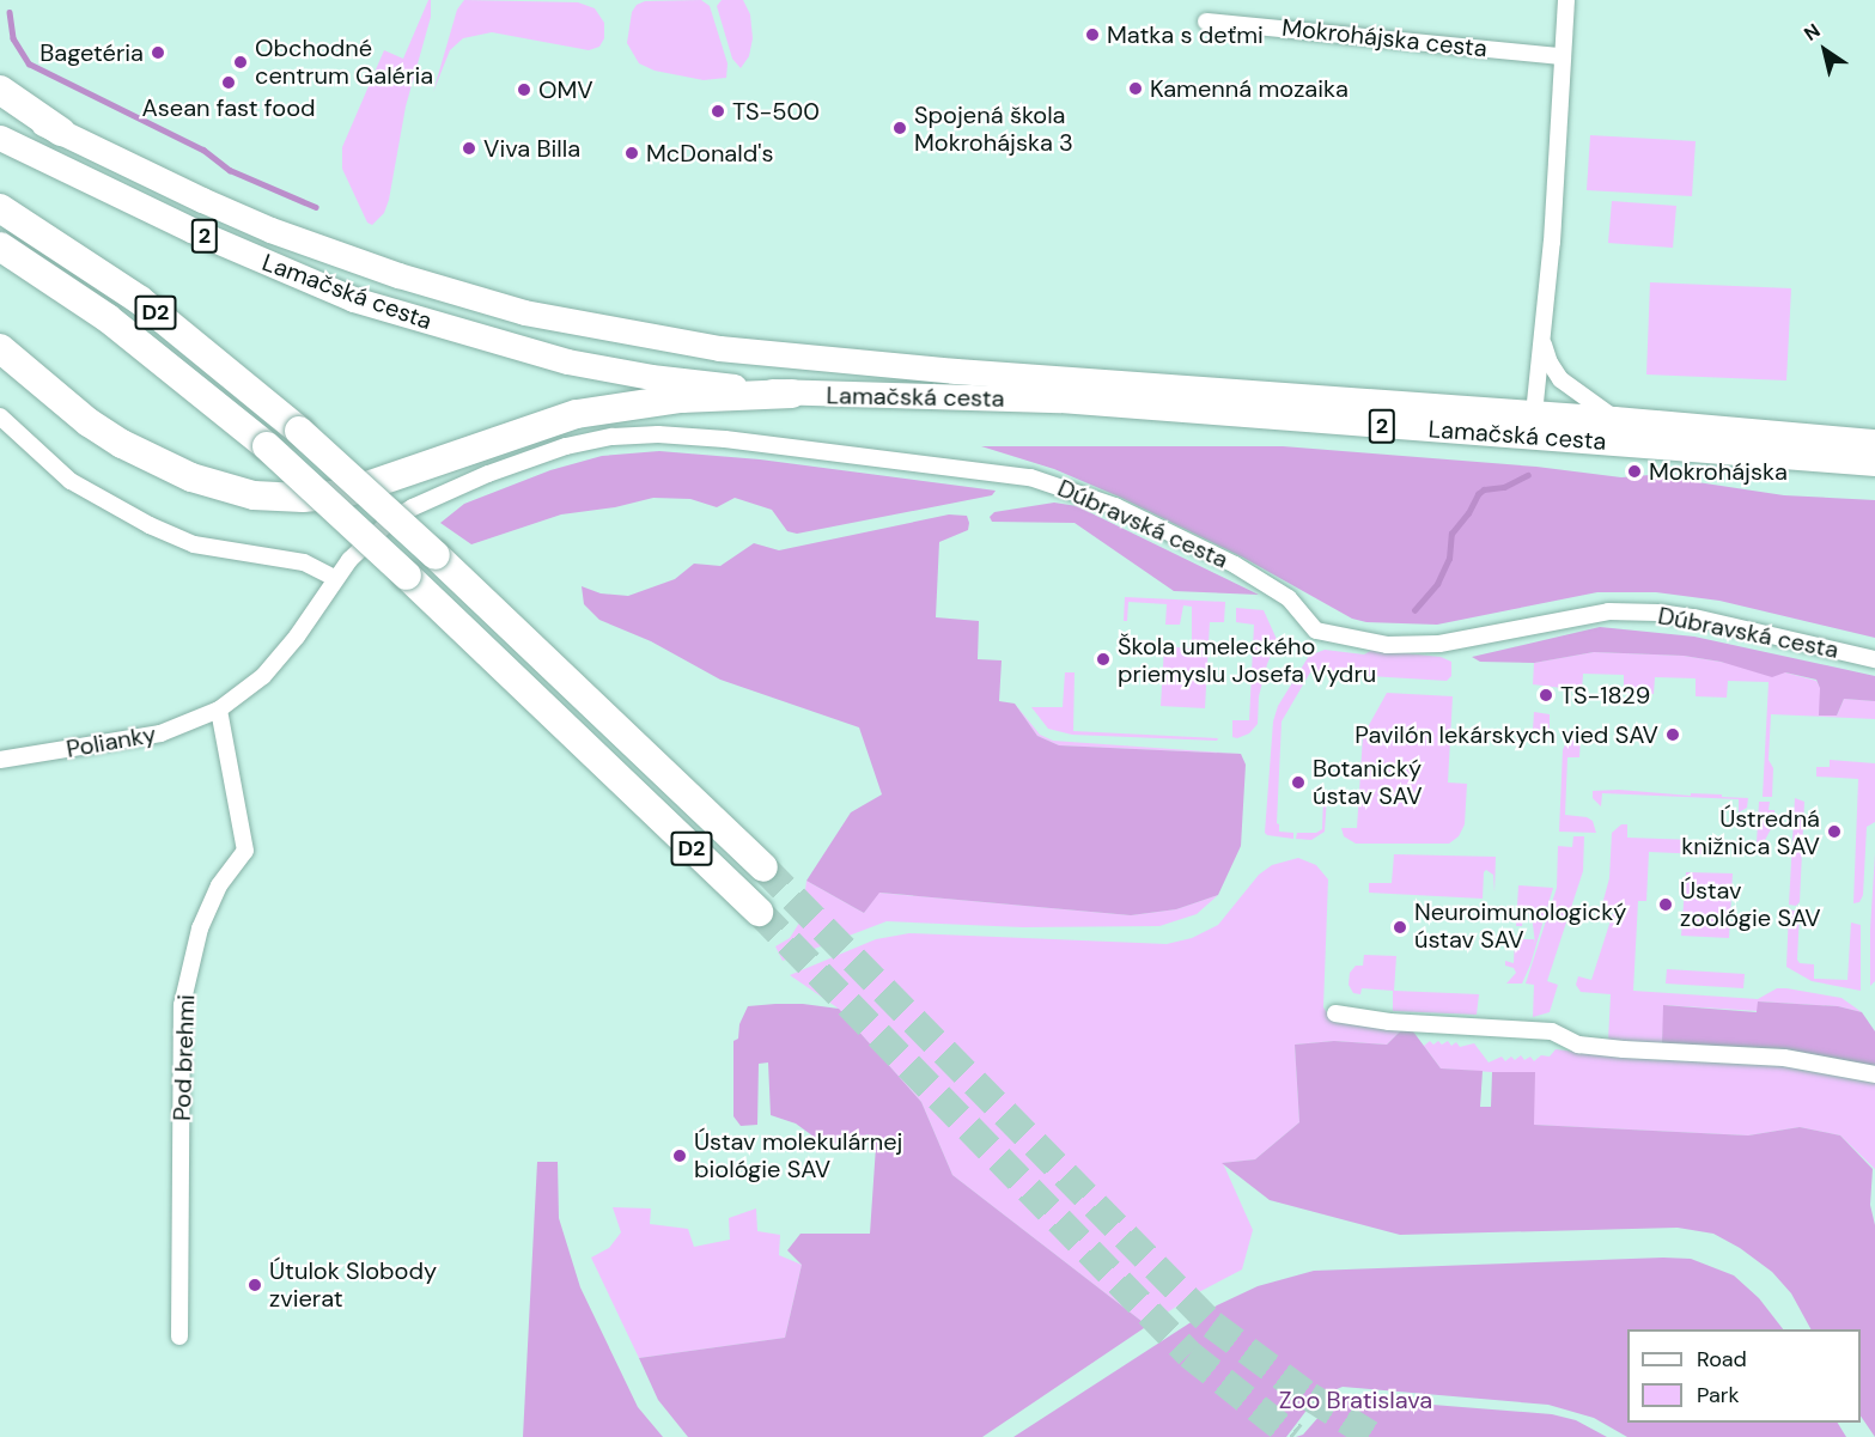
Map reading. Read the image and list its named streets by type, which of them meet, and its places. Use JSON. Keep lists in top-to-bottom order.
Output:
{
  "streets": {
    "highway": ["D2"],
    "main road": ["2", "Lamačská cesta"],
    "street": [
      "Mokrohájska cesta",
      "Dúbravská cesta",
      "Polianky",
      "Pod brehmi"
    ]
  },
  "crossings": [
    ["Dúbravská cesta", "Polianky"],
    ["Dúbravská cesta", "Pod brehmi"],
    ["Polianky", "Pod brehmi"]
  ],
  "parks": ["Zoo Bratislava"],
  "places": [
    "Matka s deťmi",
    "Bagetéria",
    "Obchodné centrum Galéria",
    "Asean fast food",
    "Kamenná mozaika",
    "OMV",
    "TS-500",
    "Spojená škola Mokrohájska 3",
    "Viva Billa",
    "McDonald's",
    "Mokrohájska",
    "Škola umeleckého priemyslu Josefa Vydru",
    "TS-1829",
    "Pavilón lekárskych vied SAV",
    "Botanický ústav SAV",
    "Ústredná knižnica SAV",
    "Ústav zoológie SAV",
    "Neuroimunologický ústav SAV",
    "Ústav molekulárnej biológie SAV",
    "Útulok Slobody zvierat"
  ],
  "legend": ["Road", "Park"],
  "north": "top left"
}
